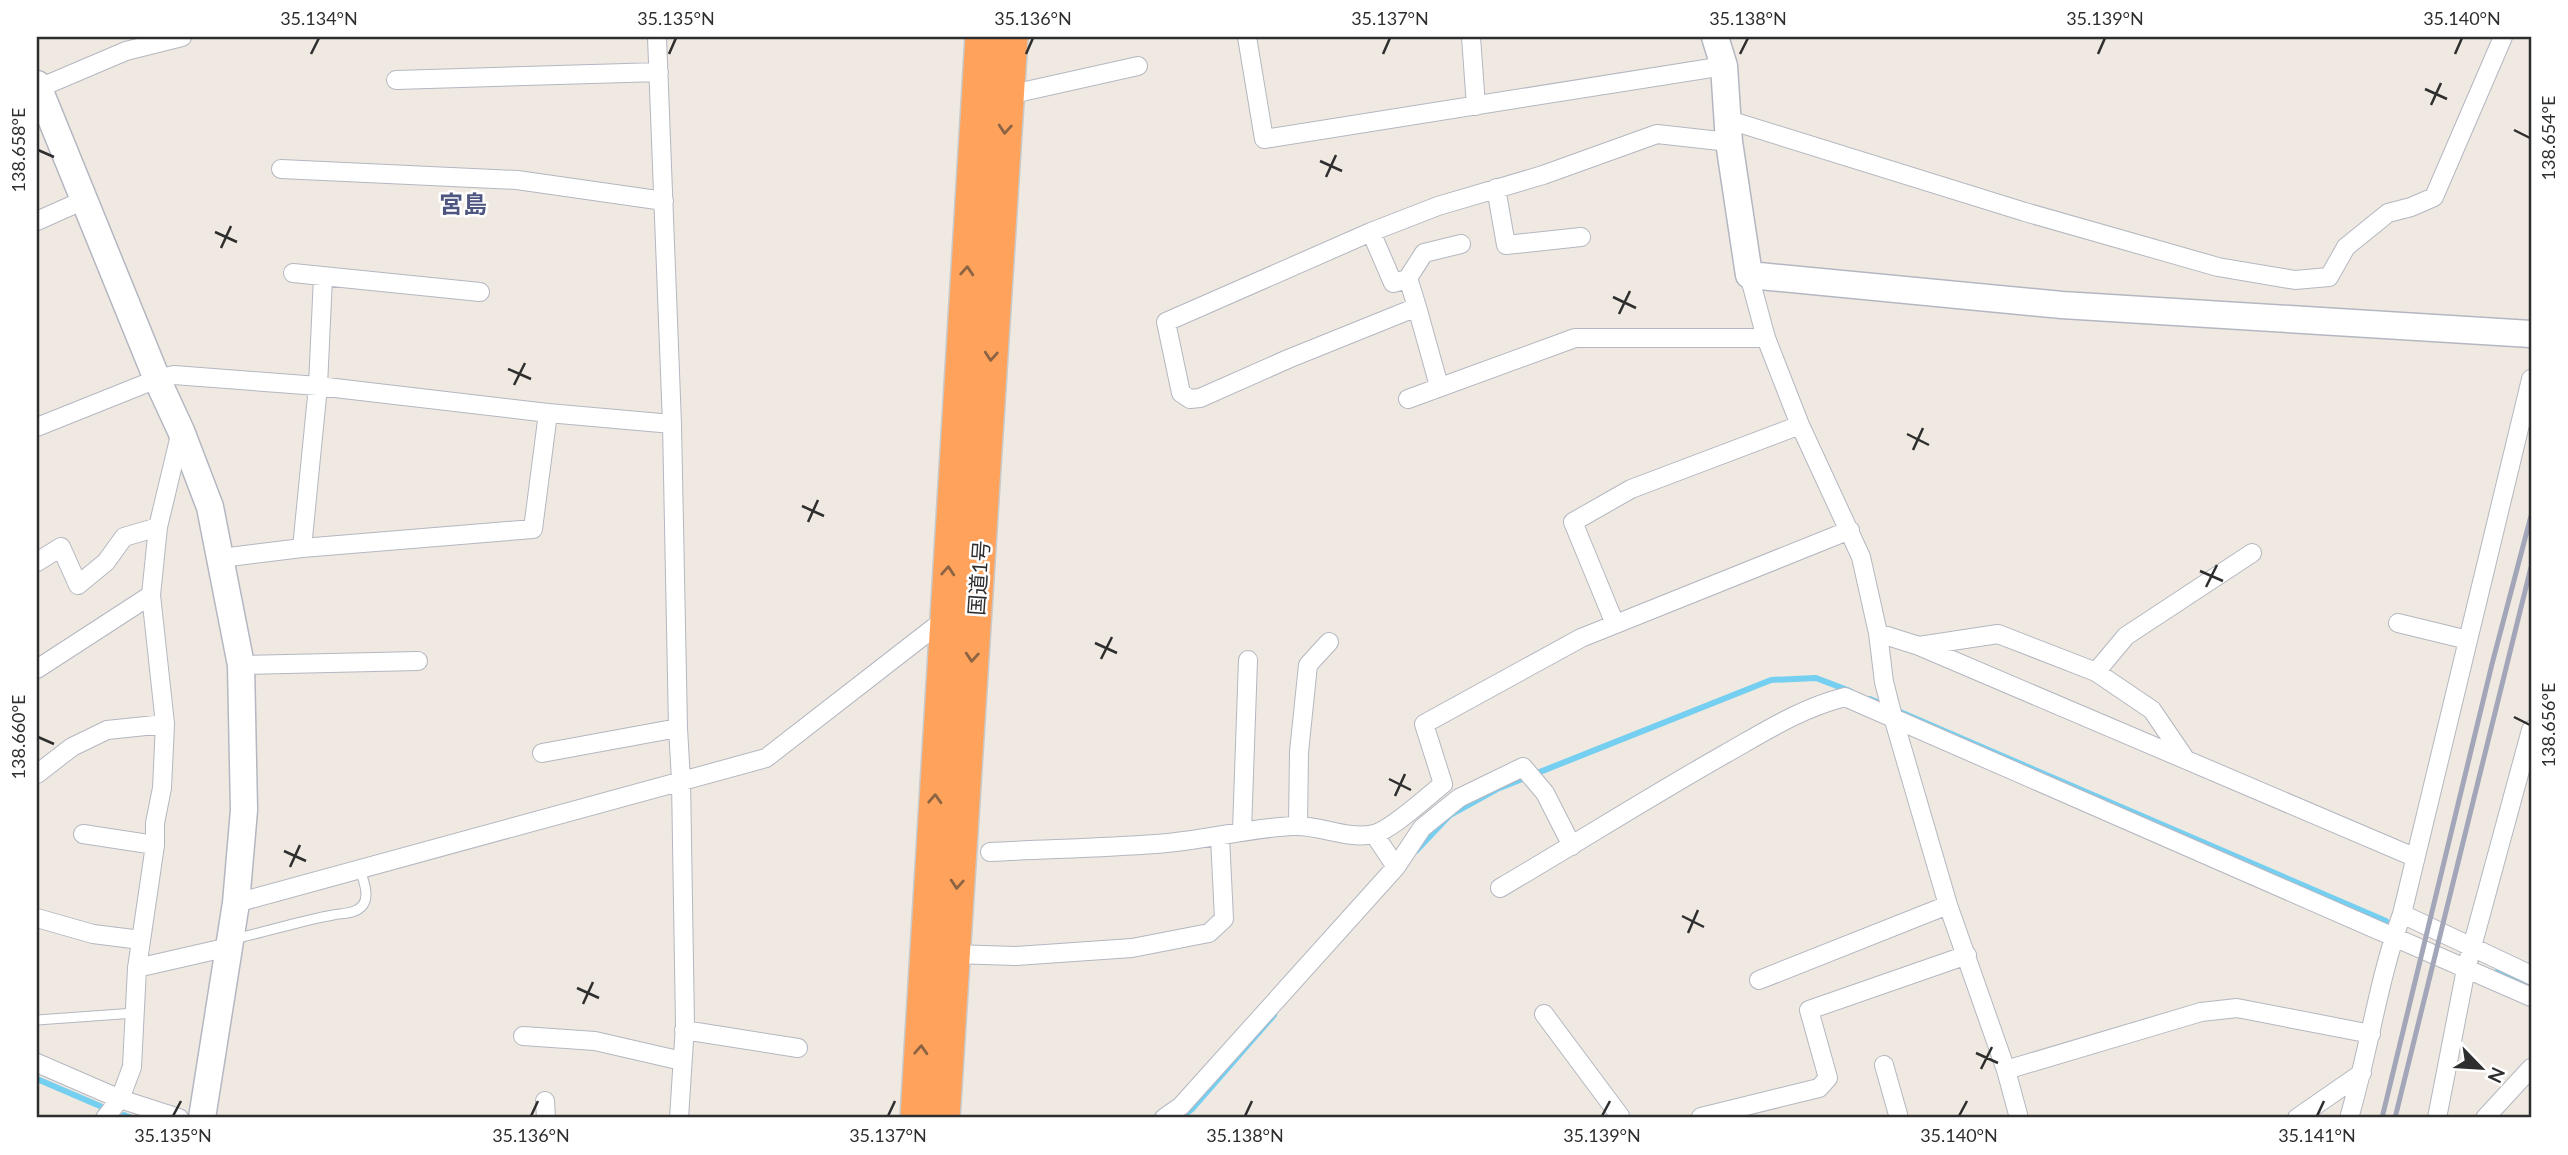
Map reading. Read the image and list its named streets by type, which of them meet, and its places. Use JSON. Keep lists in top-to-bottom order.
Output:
{
  "streets": {
    "highway": ["国道1号"]
  },
  "districts": ["宮島"],
  "north": "bottom right",
  "coordinates": [
    "35.134°N",
    "35.135°N",
    "35.136°N",
    "35.137°N",
    "35.138°N",
    "35.139°N",
    "35.140°N",
    "138.654°E",
    "138.658°E",
    "138.656°E",
    "138.660°E",
    "35.141°N"
  ]
}
